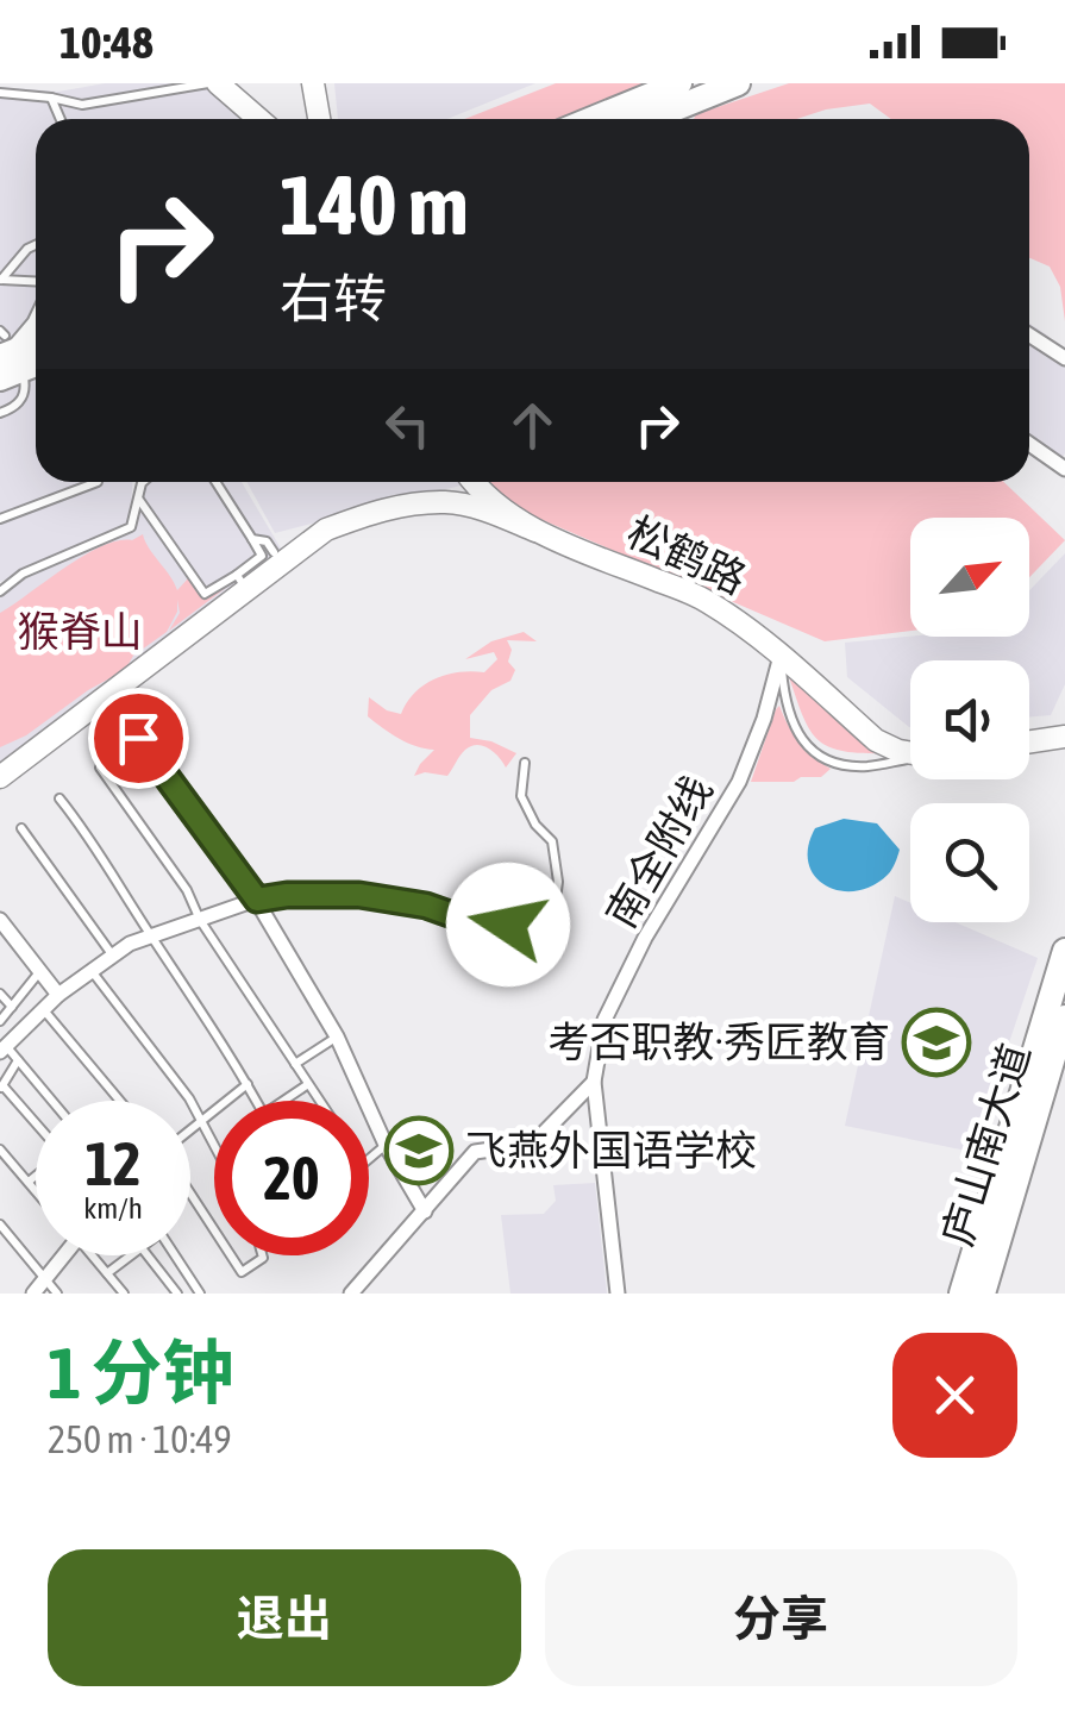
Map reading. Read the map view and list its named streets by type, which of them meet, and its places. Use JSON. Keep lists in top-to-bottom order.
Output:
{
  "streets": {
    "highway": ["庐山南大道"],
    "main road": ["松鹤路"],
    "street": ["南全附线"]
  },
  "crossings": [
    ["松鹤路", "南全附线"]
  ],
  "parks": ["猴脊山"],
  "places": {
    "school or university": ["考否职教·秀匠教育", "飞燕外国语学校"]
  },
  "north": "top right",
  "page": {
    "status": "10:48",
    "turn": ["140 m", "右转"],
    "speed": "12 km/h",
    "limit": "20",
    "heading": ["1 分钟", "250 m · 10:49"],
    "buttons": ["退出", "分享"]
  }
}
